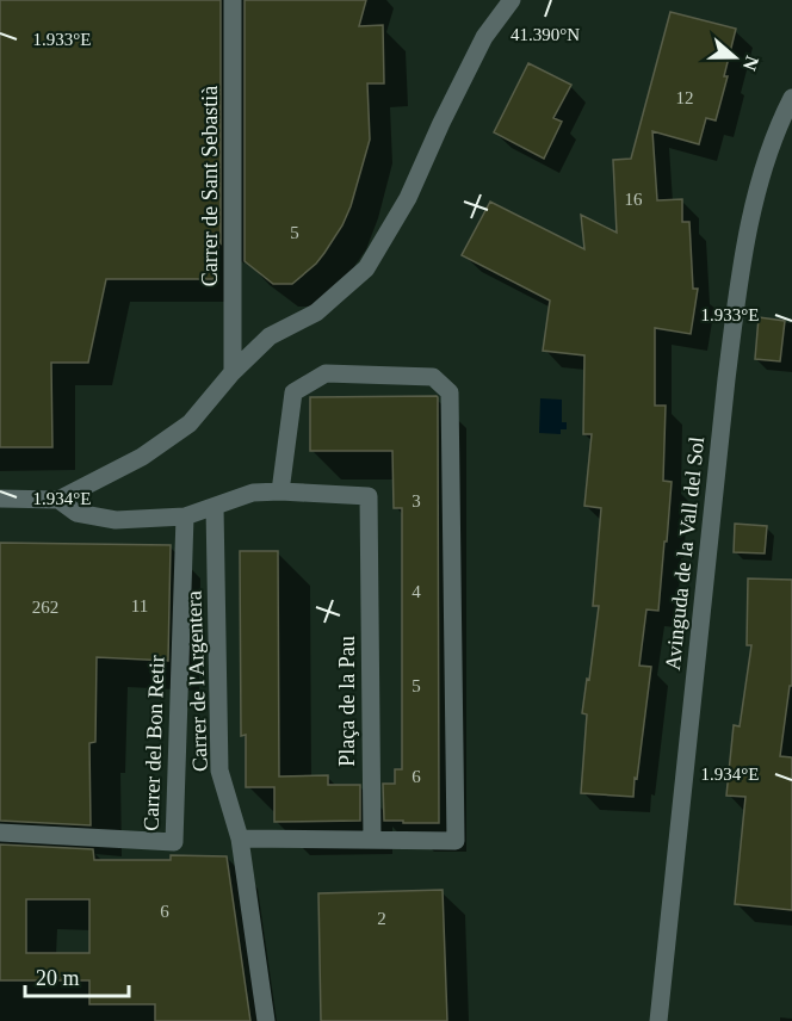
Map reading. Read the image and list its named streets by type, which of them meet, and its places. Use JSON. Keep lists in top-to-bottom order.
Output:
{
  "streets": {
    "street": [
      "Carrer de Sant Sebastià",
      "Avinguda de la Vall del Sol",
      "Carrer de l'Argentera",
      "Plaça de la Pau",
      "Carrer del Bon Retir"
    ]
  },
  "crossings": [
    ["Carrer de l'Argentera", "Plaça de la Pau"],
    ["Plaça de la Pau", "Carrer del Bon Retir"]
  ],
  "house_numbers": [
    "12",
    "16",
    "5",
    "3",
    "4",
    "11",
    "262",
    "5",
    "6",
    "6",
    "2"
  ],
  "scale_bar": "20 m",
  "north": "right",
  "coordinates": ["41.390°N", "1.933°E", "1.934°E"]
}
